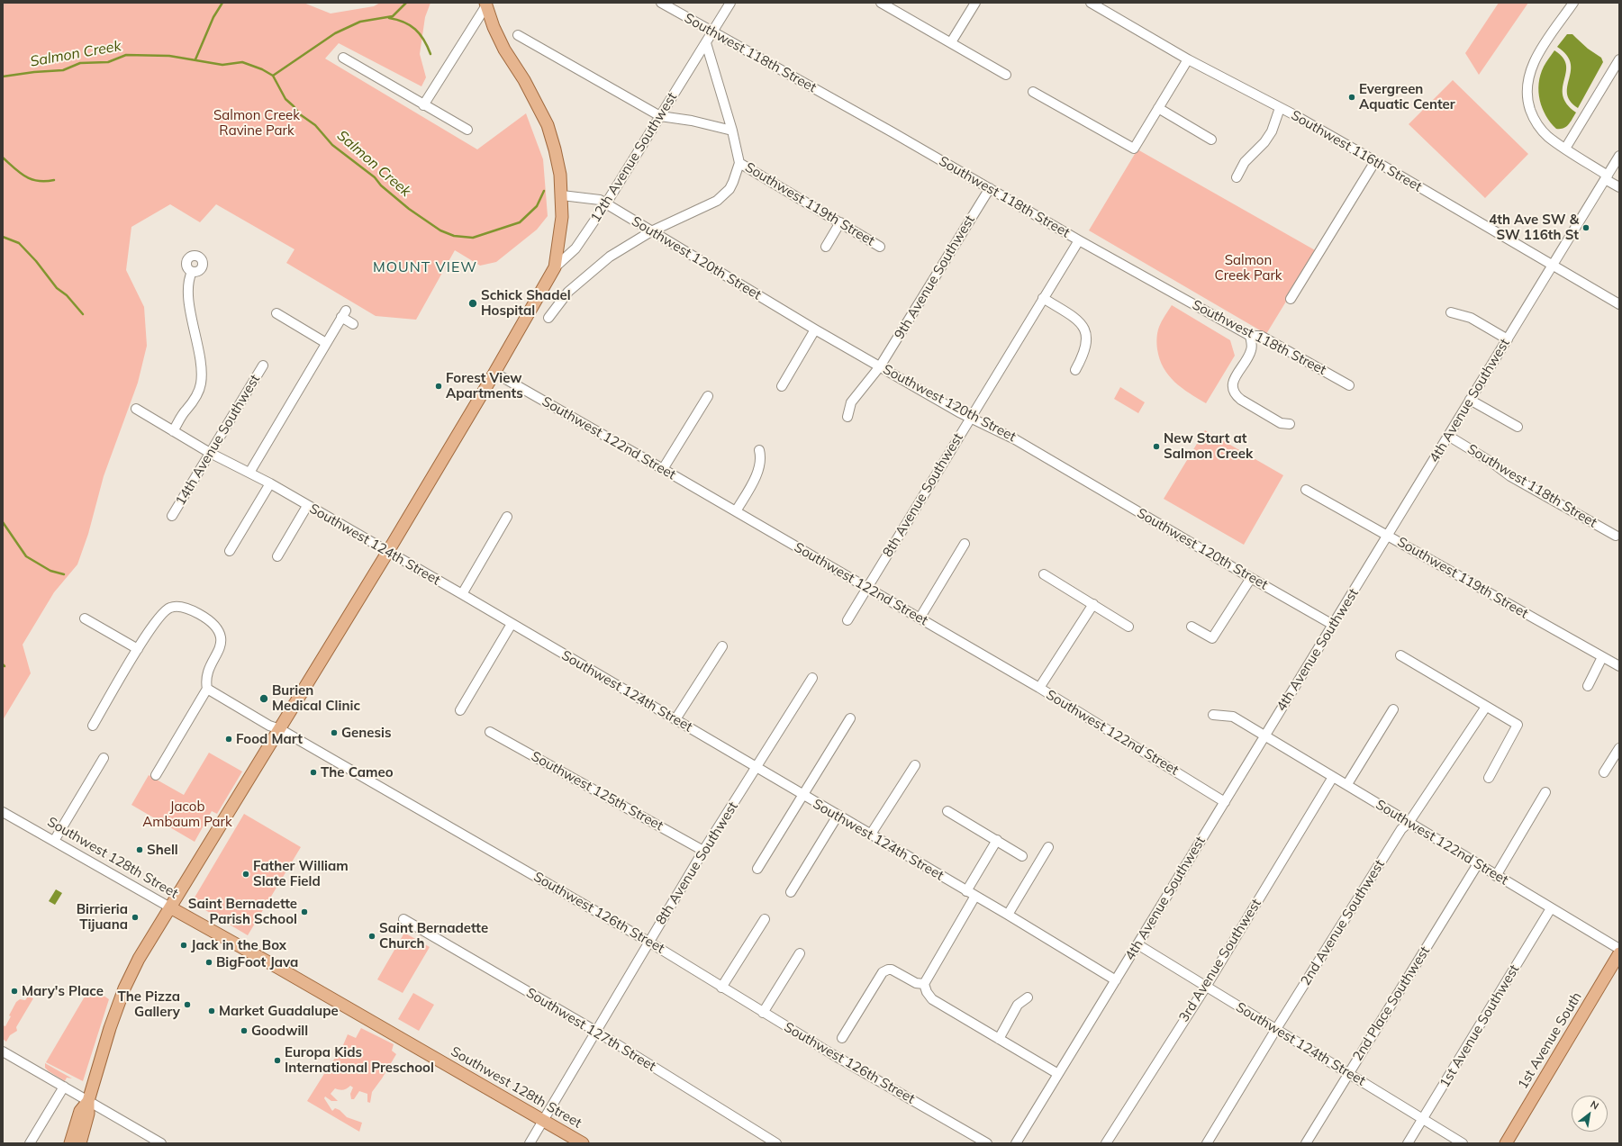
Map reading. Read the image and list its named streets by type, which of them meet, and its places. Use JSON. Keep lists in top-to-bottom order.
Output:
{
  "streets": {
    "main road": ["Southwest 128th Street", "1st Avenue South"],
    "street": [
      "Southwest 118th Street",
      "Southwest 116th Street",
      "12th Avenue Southwest",
      "Southwest 119th Street",
      "Southwest 120th Street",
      "9th Avenue Southwest",
      "4th Avenue Southwest",
      "Southwest 122nd Street",
      "14th Avenue Southwest",
      "8th Avenue Southwest",
      "Southwest 124th Street",
      "Southwest 125th Street",
      "Southwest 126th Street",
      "2nd Avenue Southwest",
      "3rd Avenue Southwest",
      "2nd Place Southwest",
      "1st Avenue Southwest",
      "Southwest 127th Street"
    ]
  },
  "crossings": [
    ["Southwest 118th Street", "12th Avenue Southwest"],
    ["Southwest 118th Street", "9th Avenue Southwest"],
    ["Southwest 118th Street", "4th Avenue Southwest"],
    ["Southwest 118th Street", "8th Avenue Southwest"],
    ["Southwest 116th Street", "4th Avenue Southwest"],
    ["12th Avenue Southwest", "Southwest 120th Street"],
    ["Southwest 119th Street", "4th Avenue Southwest"],
    ["Southwest 120th Street", "9th Avenue Southwest"],
    ["Southwest 120th Street", "4th Avenue Southwest"],
    ["Southwest 120th Street", "8th Avenue Southwest"],
    ["4th Avenue Southwest", "Southwest 122nd Street"],
    ["4th Avenue Southwest", "Southwest 124th Street"],
    ["Southwest 122nd Street", "8th Avenue Southwest"],
    ["Southwest 122nd Street", "2nd Avenue Southwest"],
    ["Southwest 122nd Street", "3rd Avenue Southwest"],
    ["Southwest 122nd Street", "2nd Place Southwest"],
    ["Southwest 122nd Street", "1st Avenue Southwest"],
    ["14th Avenue Southwest", "Southwest 124th Street"],
    ["8th Avenue Southwest", "Southwest 124th Street"],
    ["8th Avenue Southwest", "Southwest 125th Street"],
    ["8th Avenue Southwest", "Southwest 128th Street"],
    ["8th Avenue Southwest", "Southwest 126th Street"],
    ["8th Avenue Southwest", "Southwest 127th Street"],
    ["Southwest 124th Street", "2nd Avenue Southwest"],
    ["Southwest 124th Street", "3rd Avenue Southwest"],
    ["Southwest 124th Street", "2nd Place Southwest"],
    ["Southwest 124th Street", "1st Avenue Southwest"]
  ],
  "districts": ["MOUNT VIEW"],
  "water": ["Salmon Creek"],
  "parks": ["Salmon Creek Ravine Park", "Salmon Creek Park", "Jacob Ambaum Park"],
  "places": [
    "Evergreen Aquatic Center",
    "4th Ave SW & SW 116th St",
    "Schick Shadel Hospital",
    "Forest View Apartments",
    "New Start at Salmon Creek",
    "Burien Medical Clinic",
    "Genesis",
    "Food Mart",
    "The Cameo",
    "Shell",
    "Father William Slate Field",
    "Saint Bernadette Parish School",
    "Birrieria Tijuana",
    "Saint Bernadette Church",
    "Jack in the Box",
    "BigFoot Java",
    "Mary's Place",
    "The Pizza Gallery",
    "Market Guadalupe",
    "Goodwill",
    "Europa Kids International Preschool"
  ],
  "north": "top right"
}
